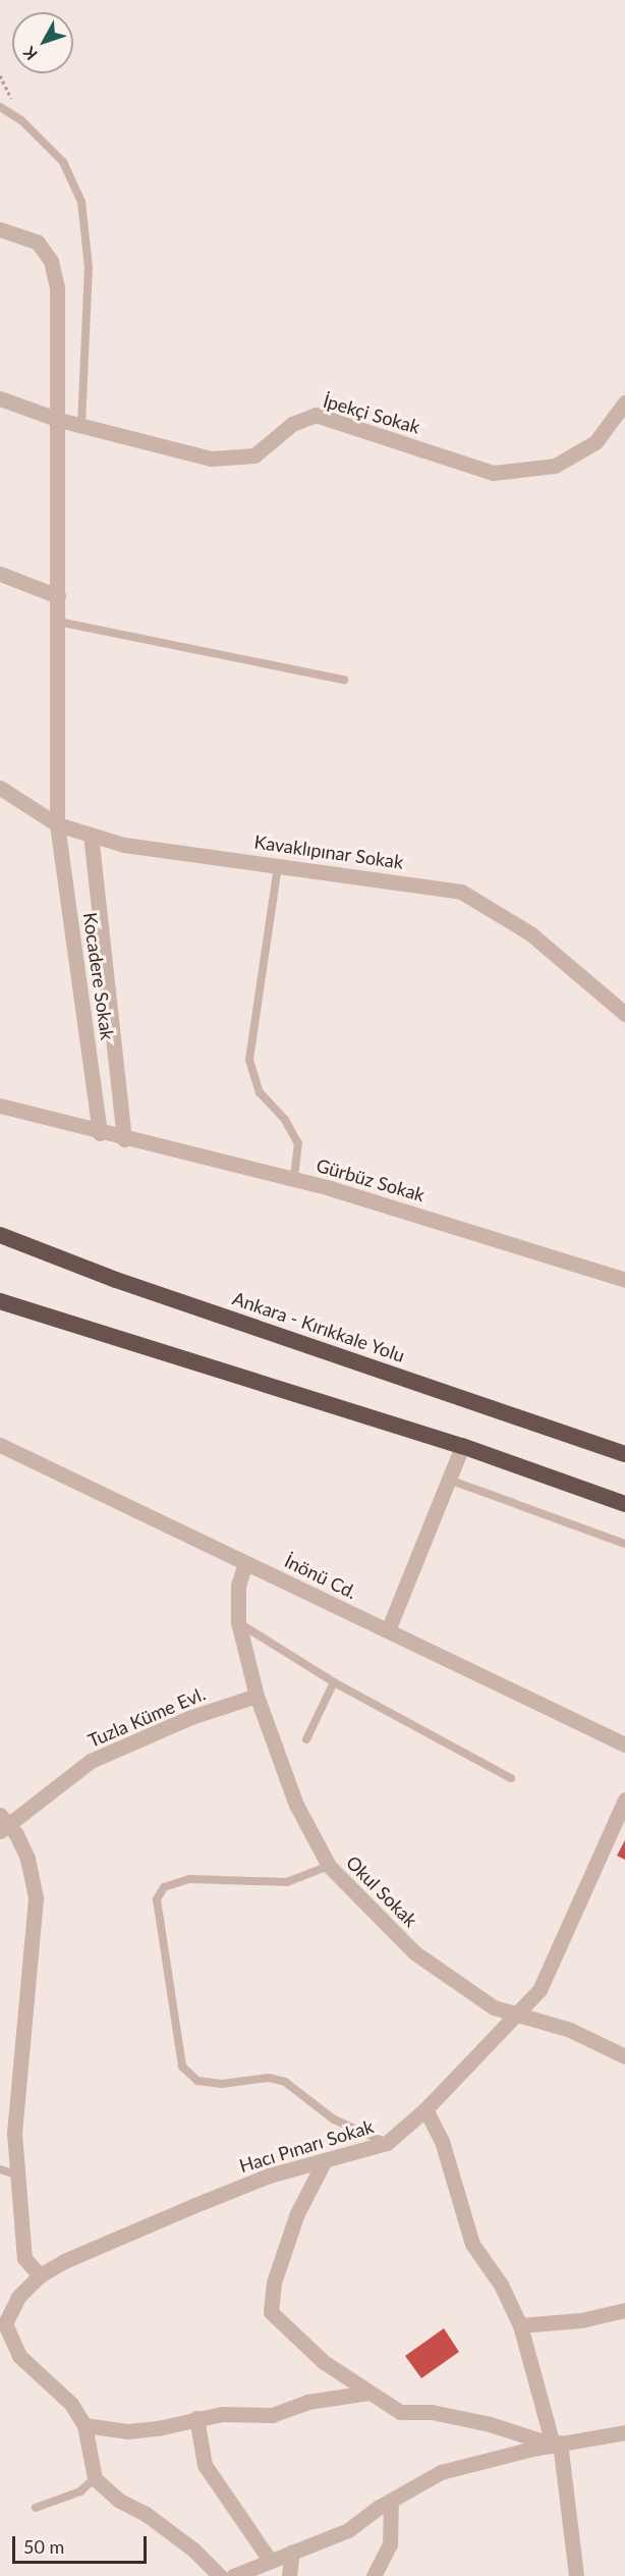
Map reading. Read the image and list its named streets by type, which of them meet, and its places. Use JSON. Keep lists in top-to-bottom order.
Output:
{
  "streets": {
    "highway": ["Ankara - Kırıkkale Yolu"],
    "street": [
      "İpekçi Sokak",
      "Kavaklıpınar Sokak",
      "Kocadere Sokak",
      "Gürbüz Sokak",
      "İnönü Cd.",
      "Tuzla Küme Evl.",
      "Okul Sokak",
      "Hacı Pınarı Sokak"
    ]
  },
  "crossings": [
    ["İpekçi Sokak", "Kocadere Sokak"],
    ["Kavaklıpınar Sokak", "Kocadere Sokak"],
    ["Kocadere Sokak", "Gürbüz Sokak"],
    ["İnönü Cd.", "Okul Sokak"],
    ["Tuzla Küme Evl.", "Okul Sokak"],
    ["Okul Sokak", "Hacı Pınarı Sokak"]
  ],
  "scale_bar": "50 m",
  "north": "bottom left"
}
